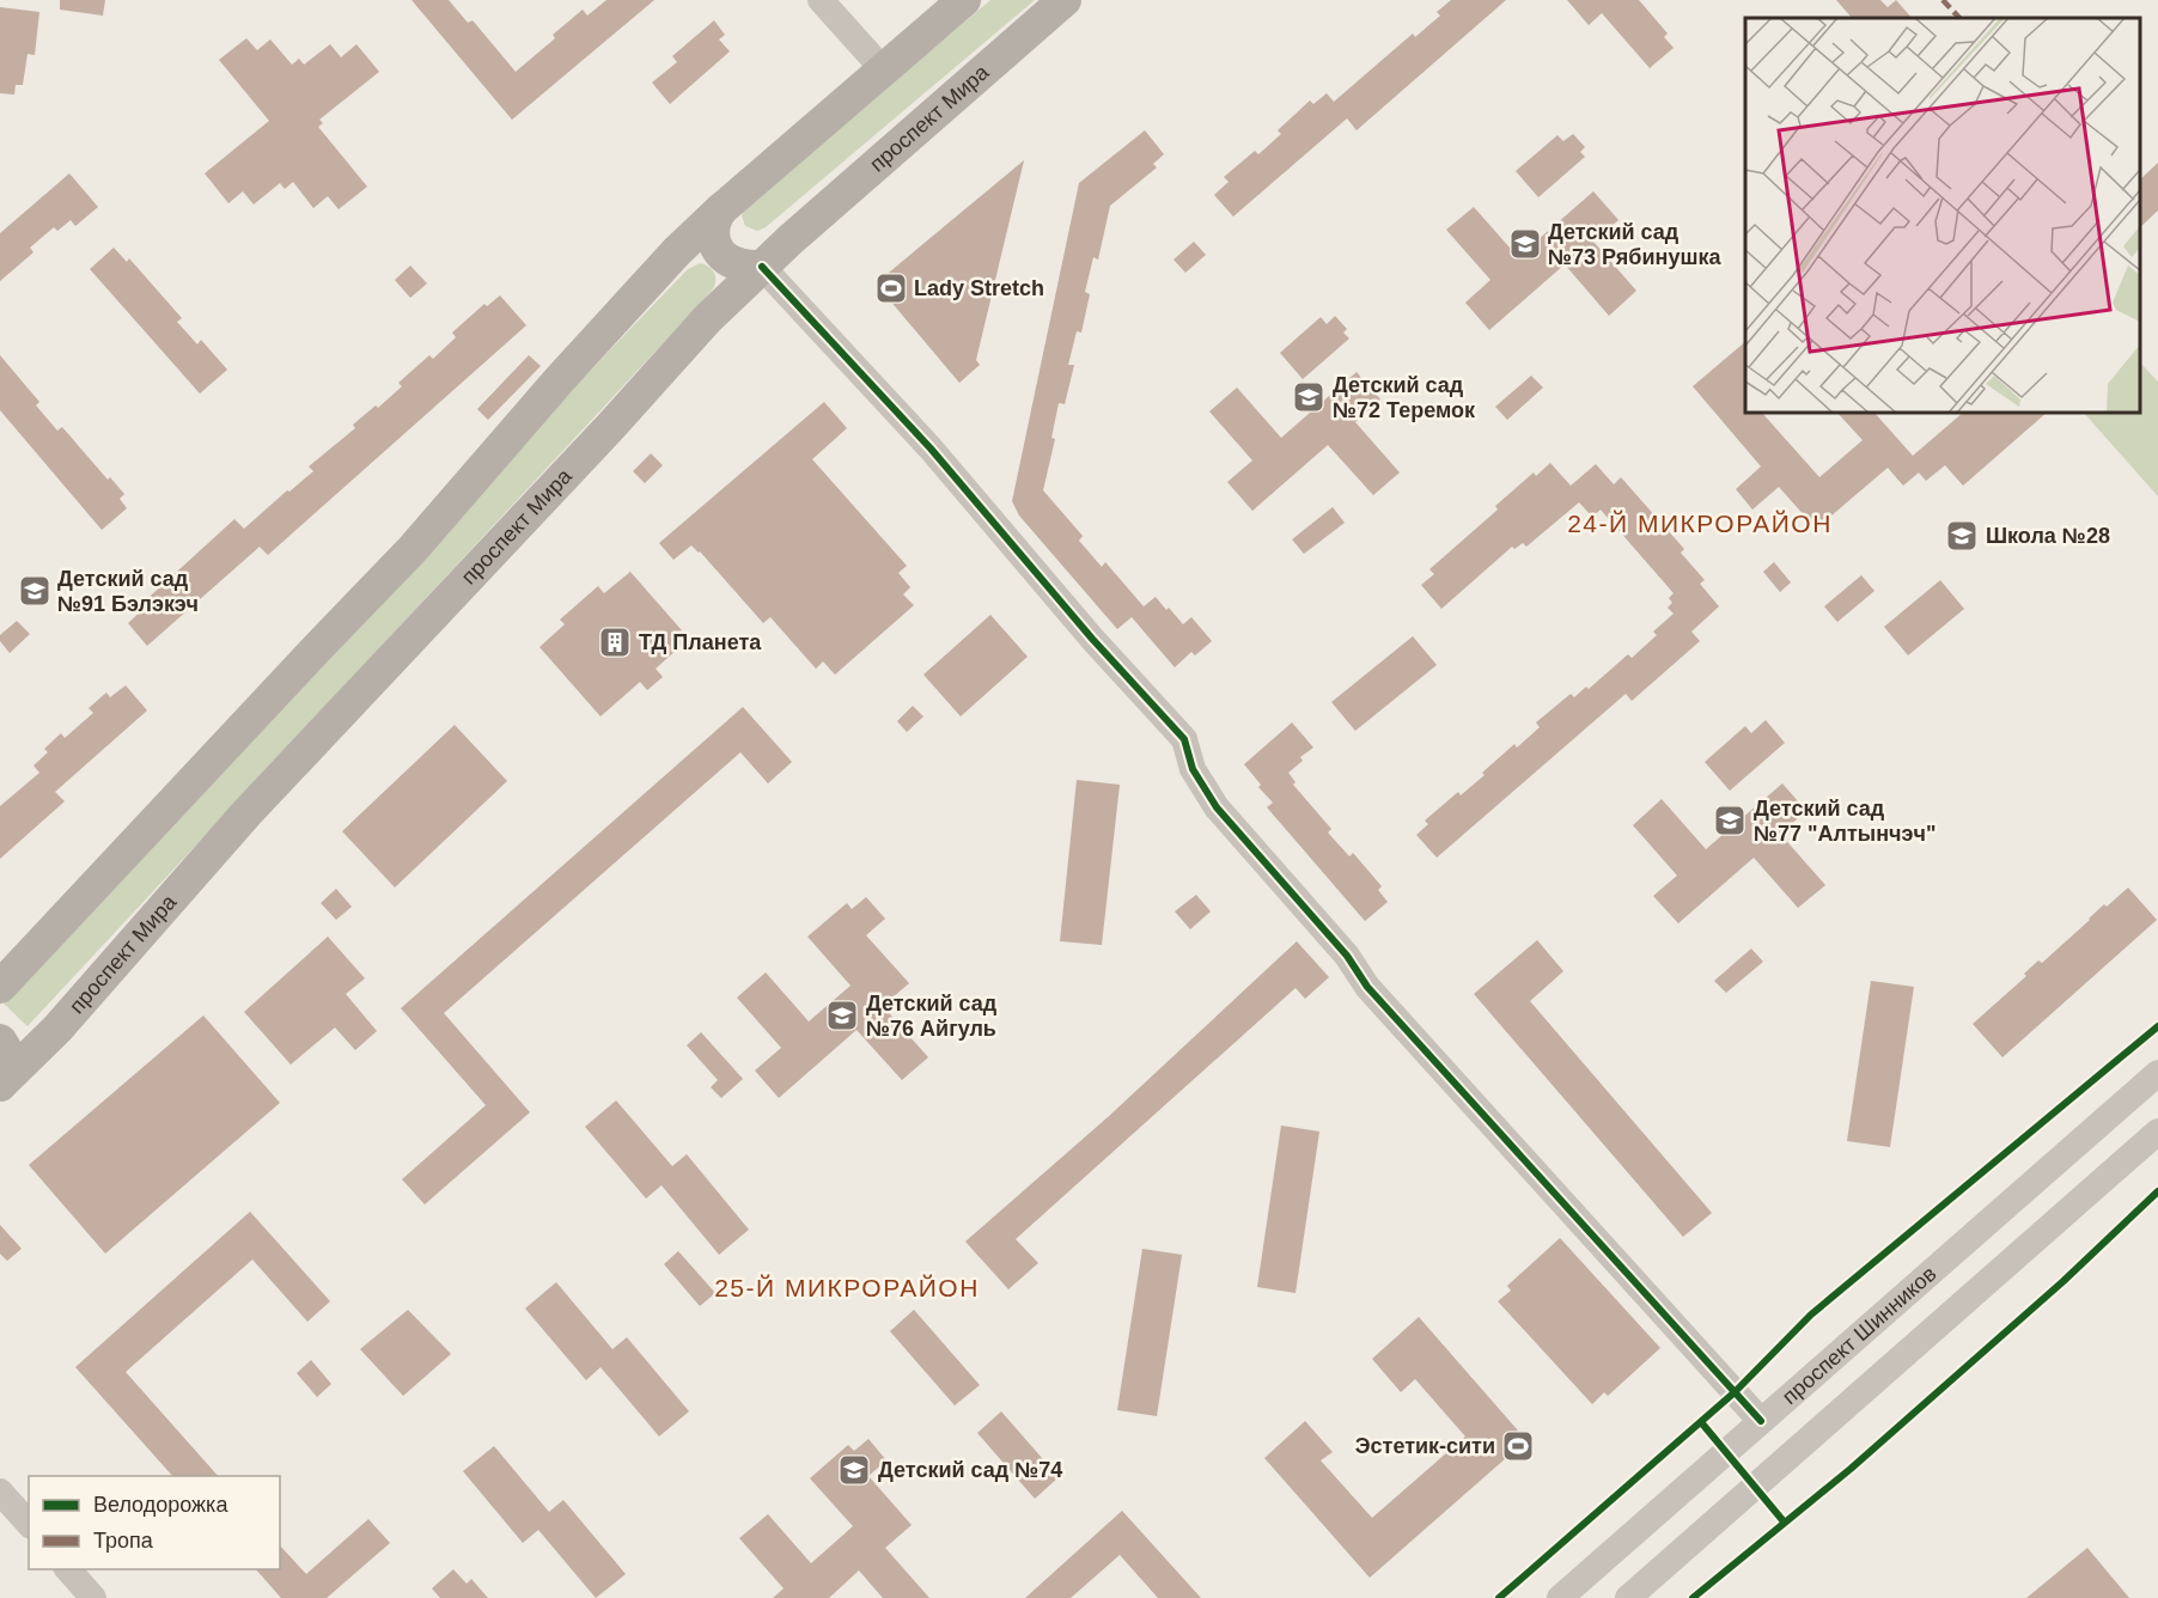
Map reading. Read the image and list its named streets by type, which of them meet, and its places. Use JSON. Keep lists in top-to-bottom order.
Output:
{
  "streets": {
    "main road": ["проспект Мира"],
    "street": ["проспект Шинников"]
  },
  "districts": ["24-Й МИКРОРАЙОН", "25-Й МИКРОРАЙОН"],
  "places": {
    "school or university": [
      "Детский сад №73 Рябинушка",
      "Детский сад №72 Теремок",
      "Школа №28",
      "Детский сад №91 Бэлэкэч",
      "Детский сад №77 \"Алтынчэч\"",
      "Детский сад №76 Айгуль",
      "Детский сад №74"
    ],
    "sports": ["Lady Stretch", "Эстетик-сити"],
    "building": ["ТД Планета"]
  },
  "legend": ["Велодорожка", "Тропа"]
}
